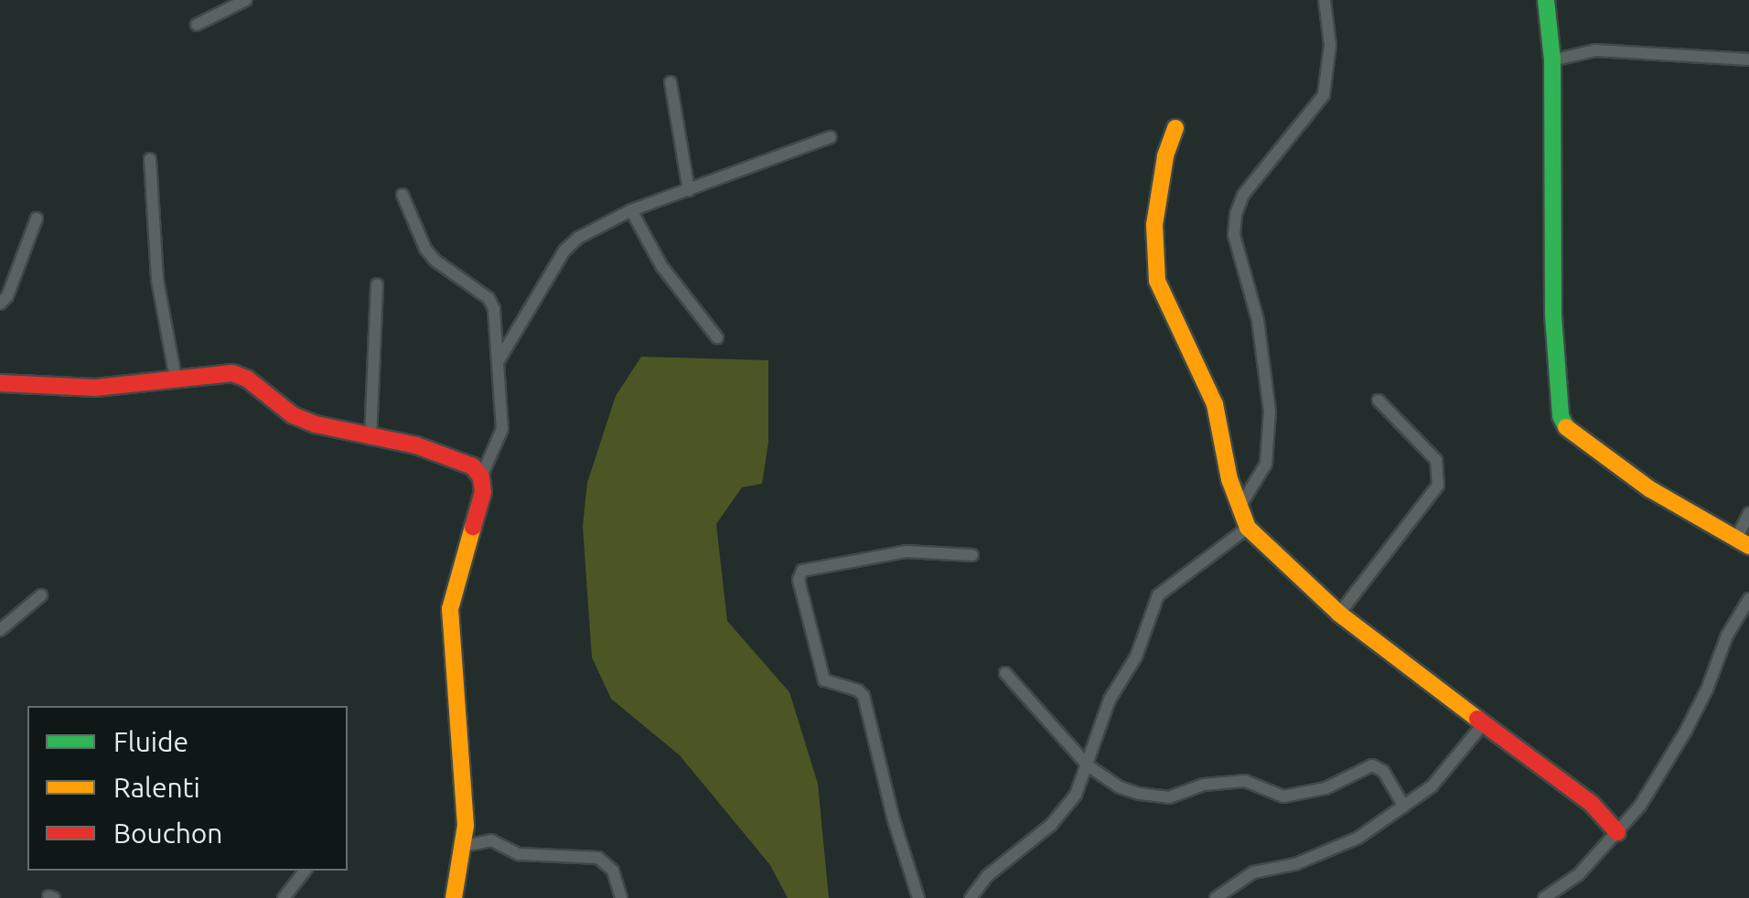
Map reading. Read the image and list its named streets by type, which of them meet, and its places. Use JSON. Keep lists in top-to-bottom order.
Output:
{
  "legend": ["Fluide", "Ralenti", "Bouchon"]
}
